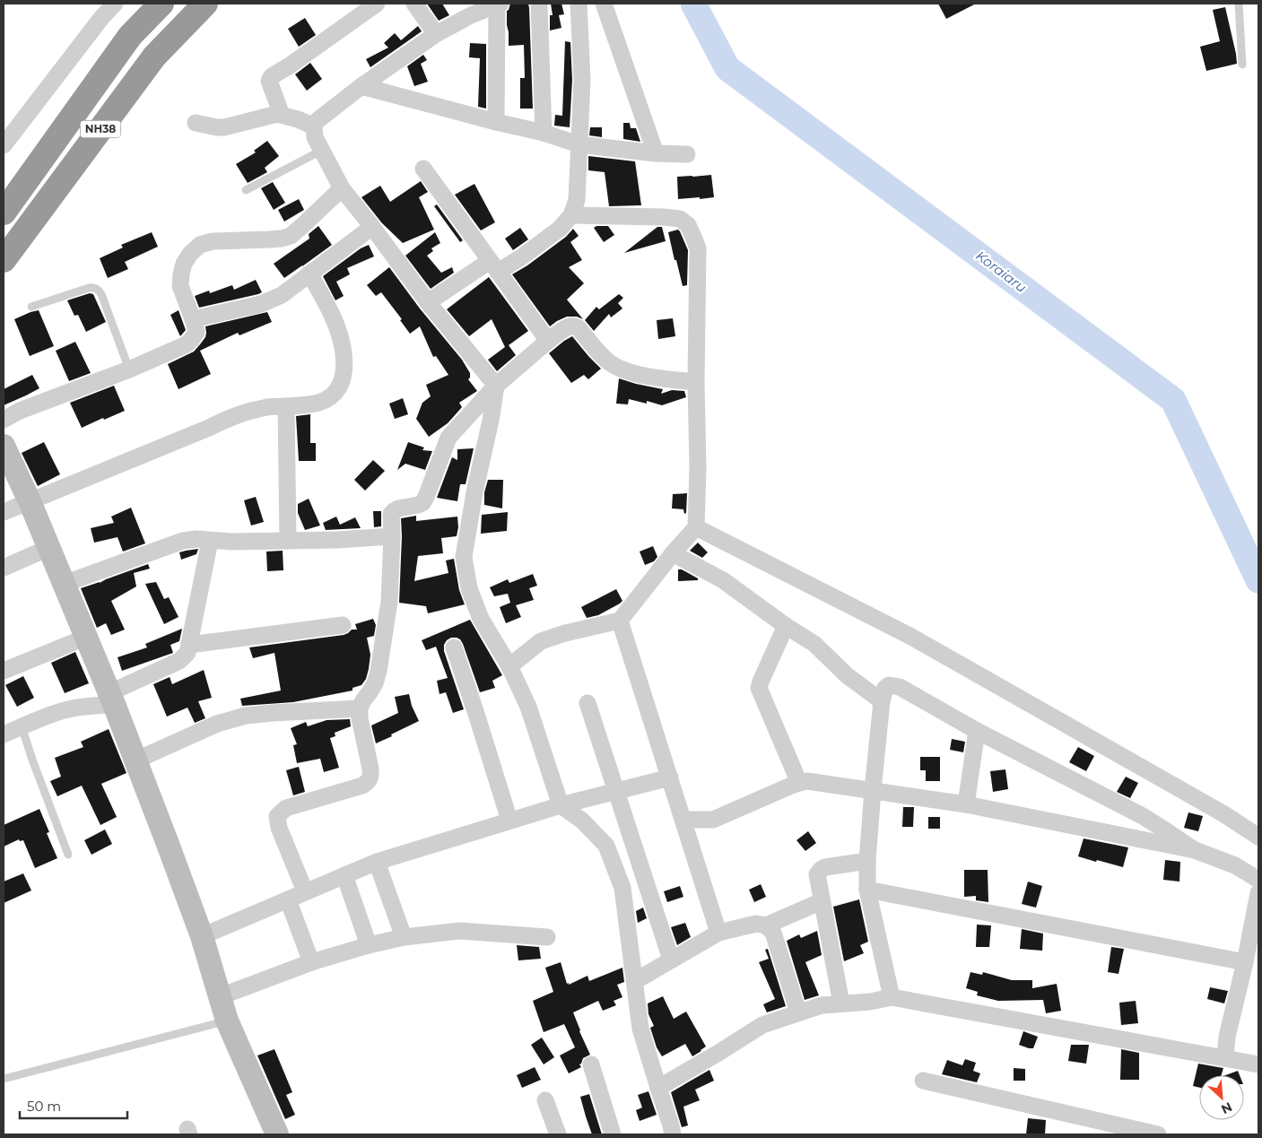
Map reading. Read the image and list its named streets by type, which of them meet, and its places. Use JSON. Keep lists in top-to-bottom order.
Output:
{
  "streets": {
    "highway": ["NH38"]
  },
  "water": ["Koraiaru"],
  "scale_bar": "50 m",
  "north": "bottom right"
}
